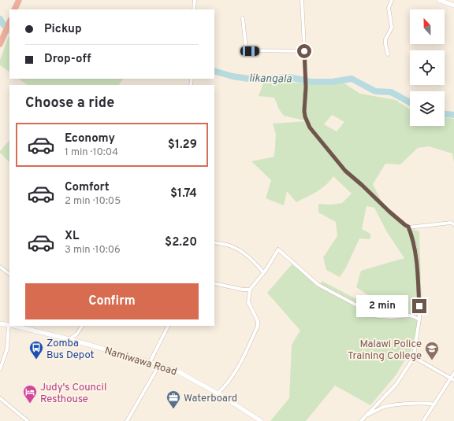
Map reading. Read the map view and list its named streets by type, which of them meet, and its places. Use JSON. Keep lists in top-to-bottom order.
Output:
{
  "streets": {
    "street": ["Namiwawa Road"]
  },
  "water": ["likangala"],
  "places": {
    "bus stop": ["Zomba Bus Depot"],
    "school or university": ["Malawi Police Training College"],
    "hotel": ["Judy's Council Resthouse"],
    "office": ["Waterboard"]
  },
  "north": "top",
  "page": {
    "banner": ["Pickup", "Drop-off"],
    "heading": "Choose a ride",
    "list": [
      {
        "name": "Economy",
        "note": "1 min · 10:04",
        "value": "$1.29"
      },
      {
        "name": "Comfort",
        "note": "2 min · 10:05",
        "value": "$1.74"
      },
      {
        "name": "XL",
        "note": "3 min · 10:06",
        "value": "$2.20"
      }
    ],
    "buttons": "Confirm",
    "bubble": "2 min"
  }
}
